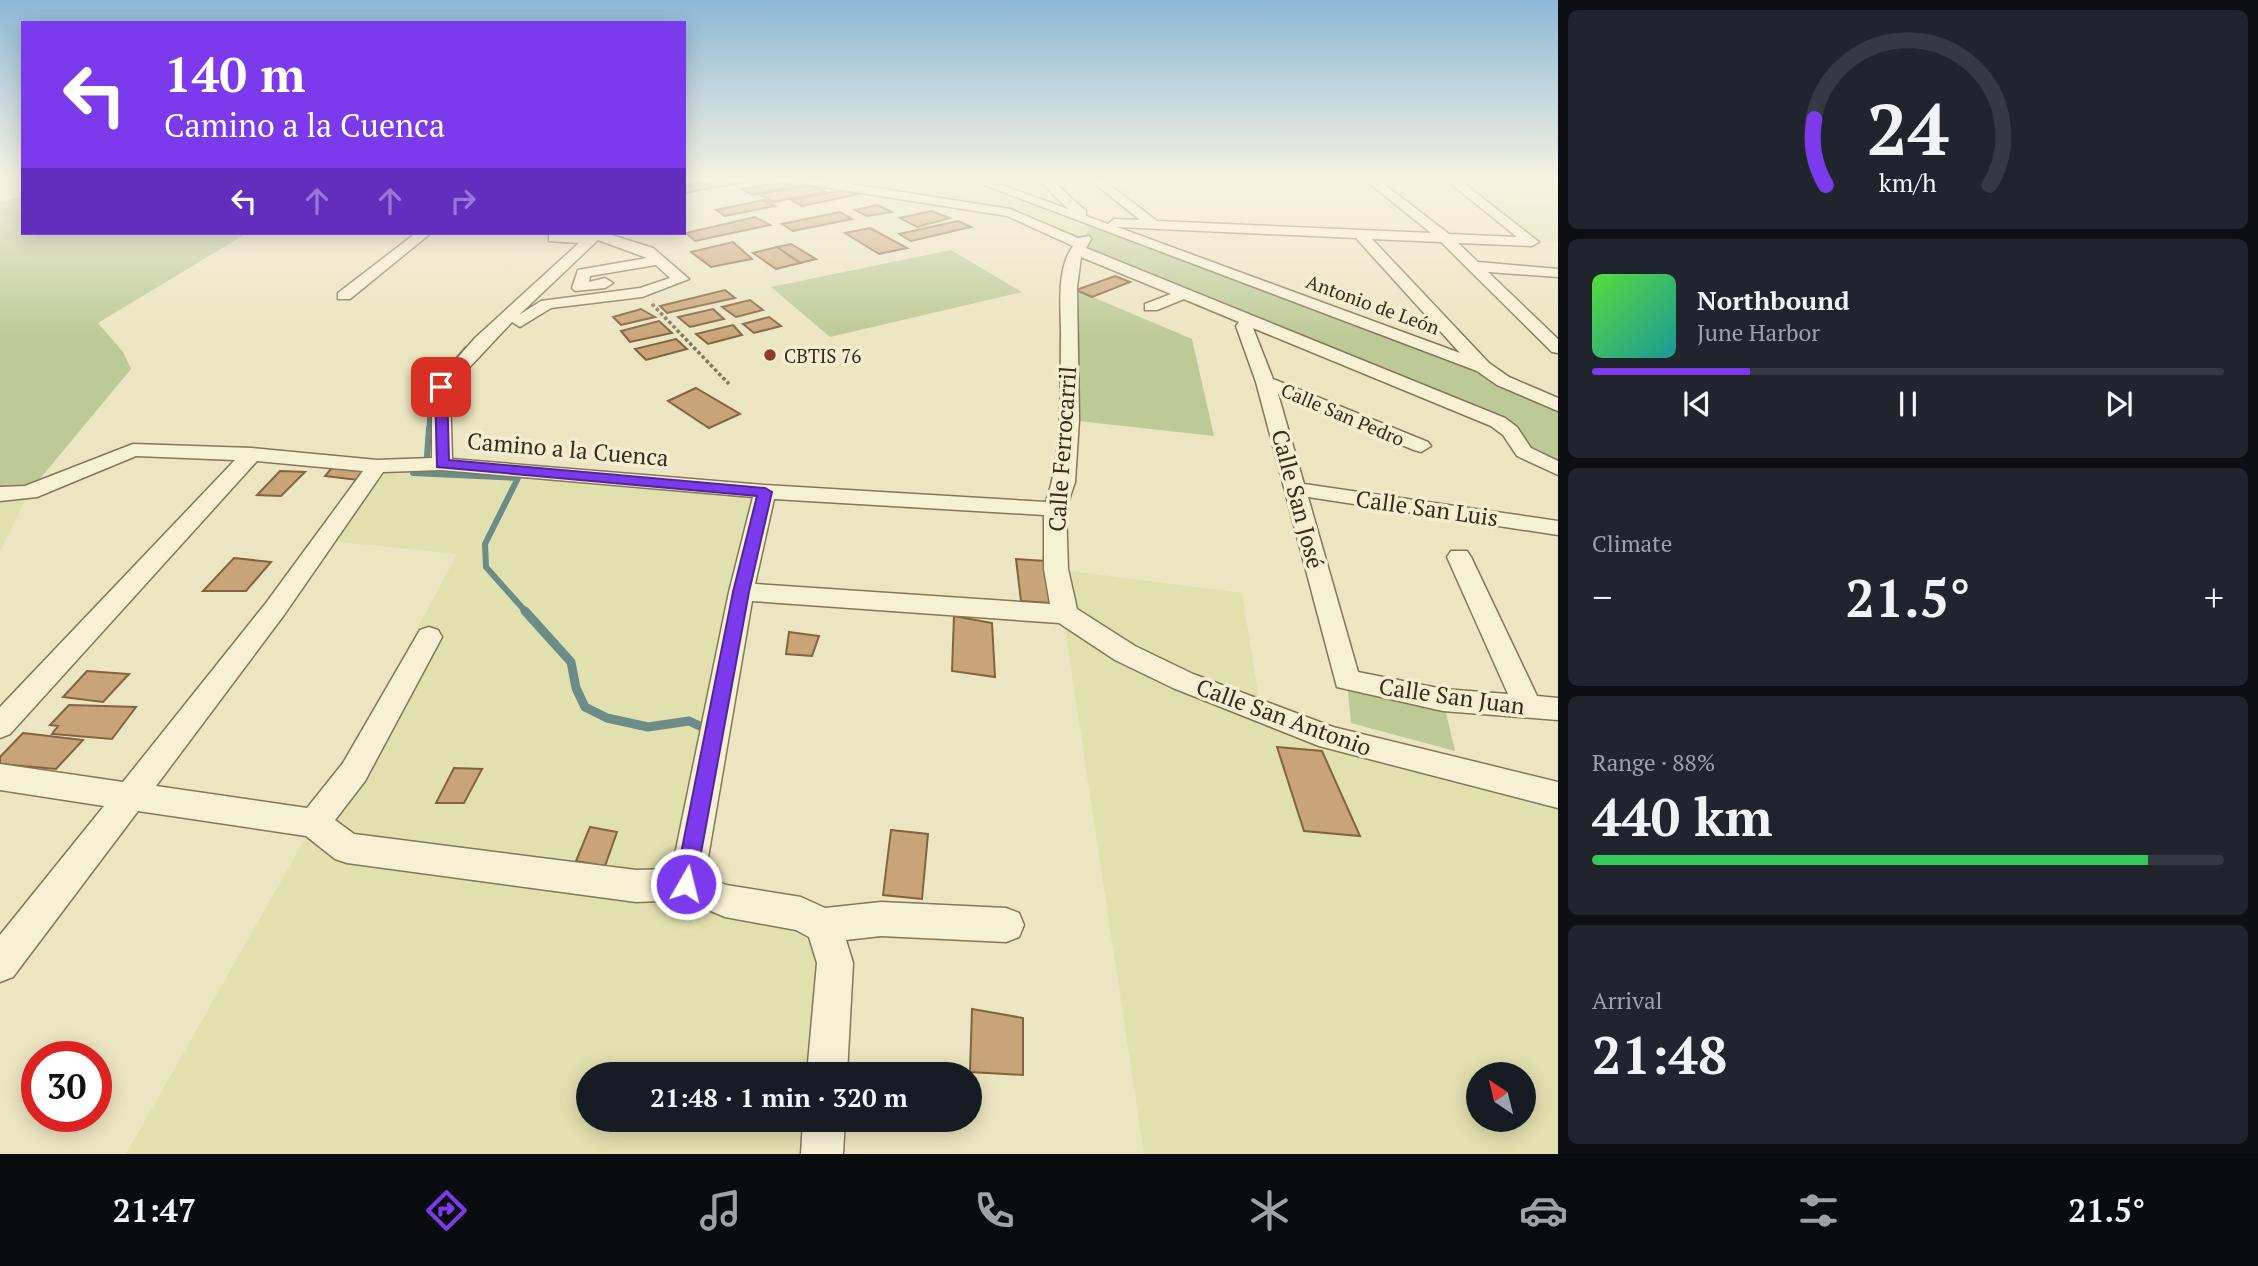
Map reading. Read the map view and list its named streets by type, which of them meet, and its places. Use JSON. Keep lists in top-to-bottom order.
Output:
{
  "streets": {
    "street": [
      "Antonio de León",
      "Calle San Pedro",
      "Camino a la Cuenca",
      "Calle Ferrocarril",
      "Calle San José",
      "Calle San Luis",
      "Calle San Juan",
      "Calle San Antonio"
    ]
  },
  "crossings": [
    ["Calle San Pedro", "Calle San José"],
    ["Camino a la Cuenca", "Calle Ferrocarril"],
    ["Calle Ferrocarril", "Calle San Antonio"],
    ["Calle San José", "Calle San Luis"],
    ["Calle San José", "Calle San Juan"]
  ],
  "places": ["CBTIS 76"],
  "north": "top left",
  "page": {
    "turn": ["140 m", "Camino a la Cuenca"],
    "song": ["Northbound", "June Harbor"],
    "tile": [
      "Climate",
      ["Range · 88%", "440 km"],
      ["Arrival", "21:48"]
    ],
    "heat": ["−", "21.5°", "+"],
    "limit": "30",
    "trip": "21:48 · 1 min · 320 m",
    "tabs": ["21:47", "21.5°"],
    "gauge": ["24", "km/h"]
  }
}
